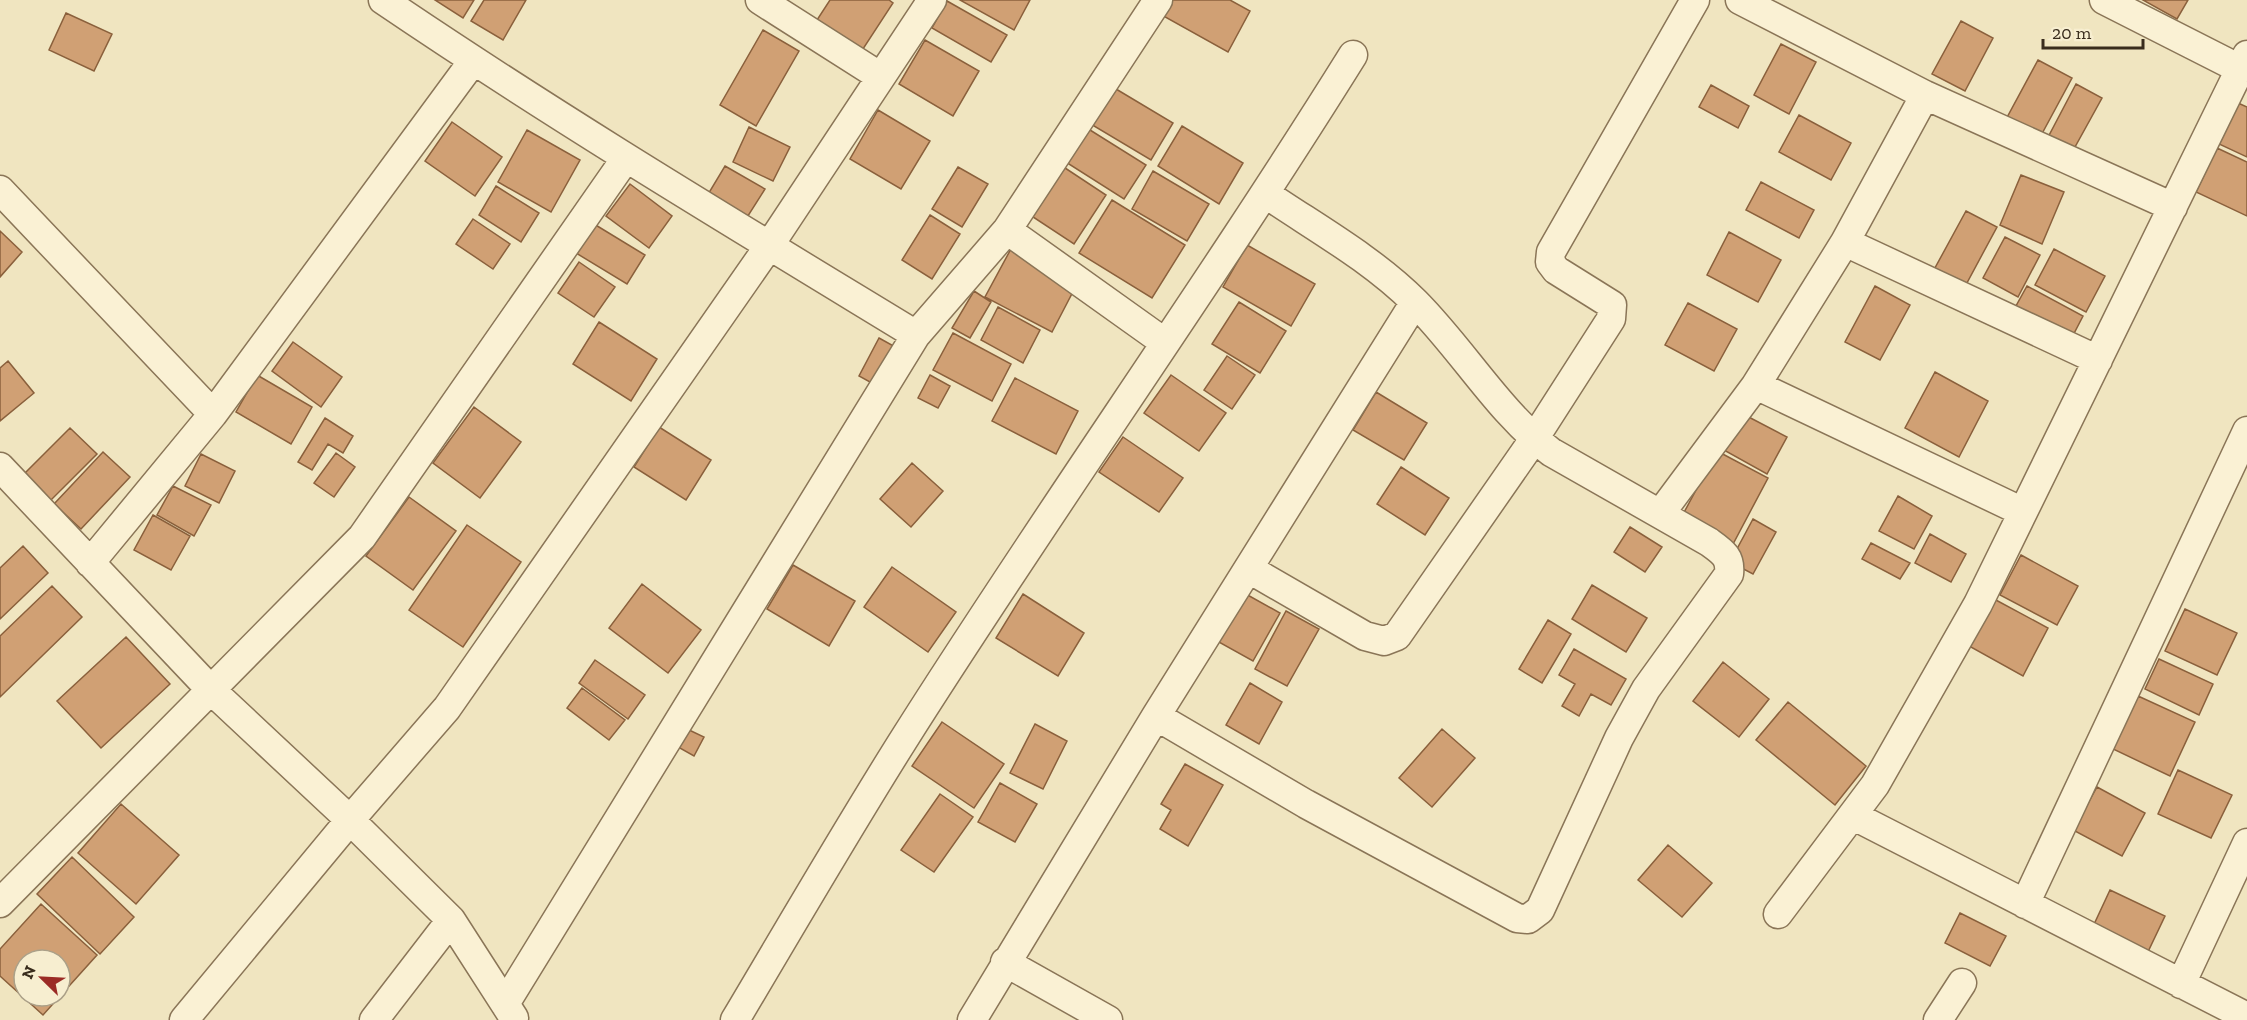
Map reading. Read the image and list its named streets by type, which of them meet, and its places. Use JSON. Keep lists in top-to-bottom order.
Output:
{
  "scale_bar": "20 m",
  "north": "top left"
}
